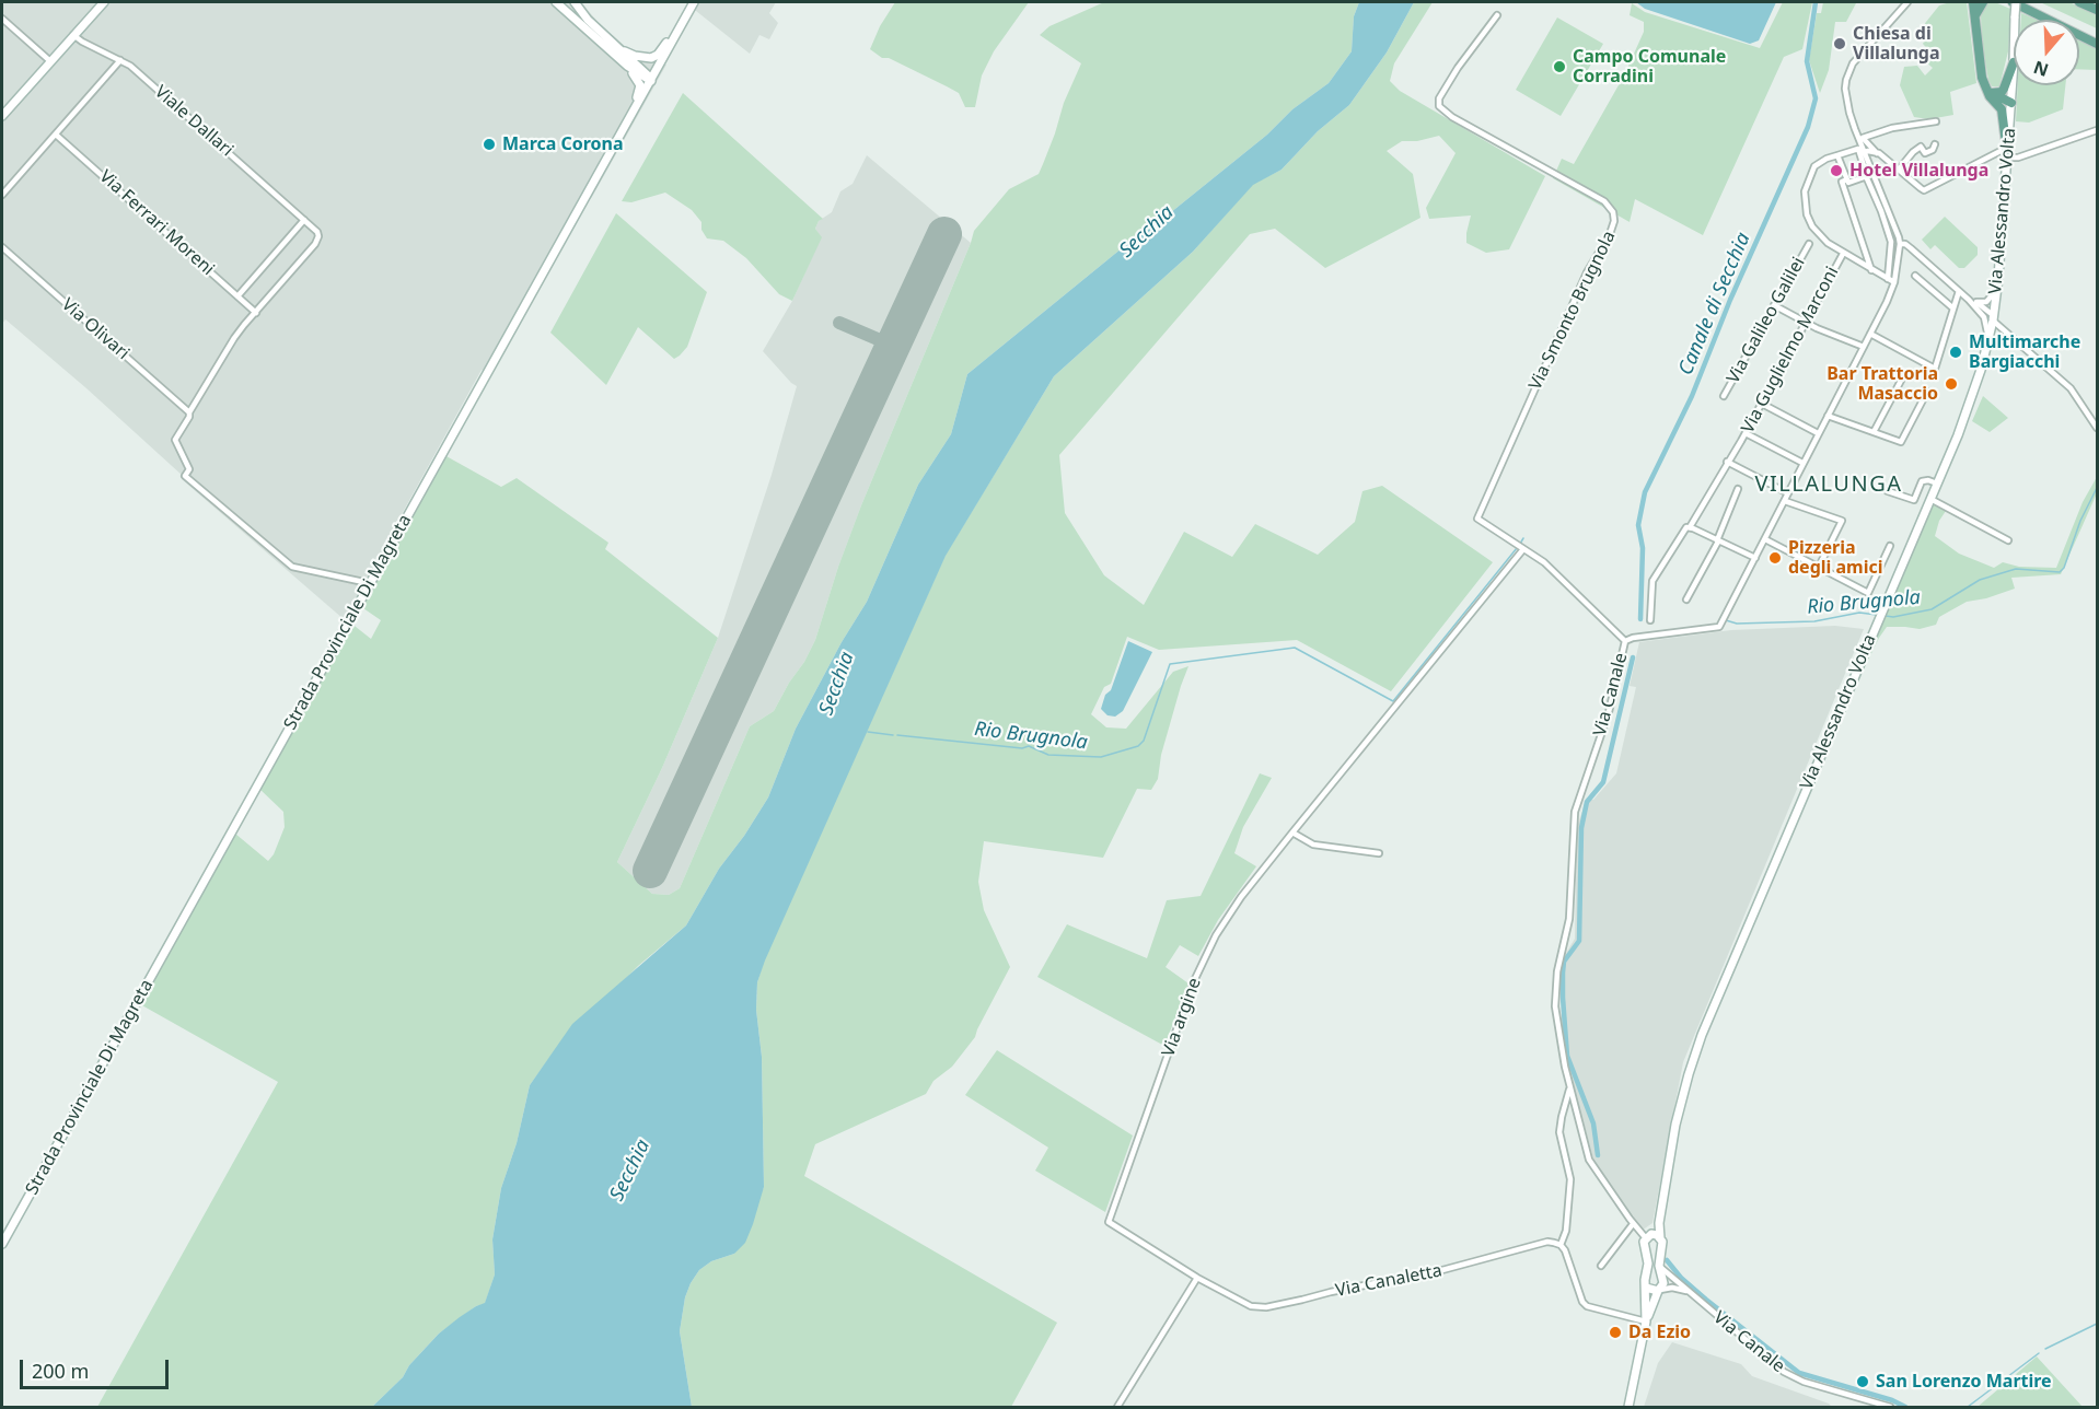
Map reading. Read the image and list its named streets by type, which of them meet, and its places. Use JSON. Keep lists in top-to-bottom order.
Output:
{
  "streets": {
    "main road": ["Via Alessandro Volta", "Strada Provinciale Di Magreta"],
    "street": [
      "Viale Dallari",
      "Via Ferrari Moreni",
      "Via Smonto Brugnola",
      "Via Galileo Galilei",
      "Via Olivari",
      "Via Guglielmo Marconi",
      "Via Canale",
      "Via argine",
      "Via Canaletta"
    ]
  },
  "crossings": [
    ["Via Smonto Brugnola", "Via Canale"],
    ["Via Smonto Brugnola", "Via argine"],
    ["Via argine", "Via Canaletta"]
  ],
  "districts": ["VILLALUNGA"],
  "water": ["Secchia", "Canale di Secchia", "Rio Brugnola"],
  "places": [
    "Chiesa di Villalunga",
    "Campo Comunale Corradini",
    "Marca Corona",
    "Hotel Villalunga",
    "Multimarche Bargiacchi",
    "Bar Trattoria Masaccio",
    "Pizzeria degli amici",
    "Da Ezio",
    "San Lorenzo Martire"
  ],
  "scale_bar": "200 m",
  "north": "bottom"
}
